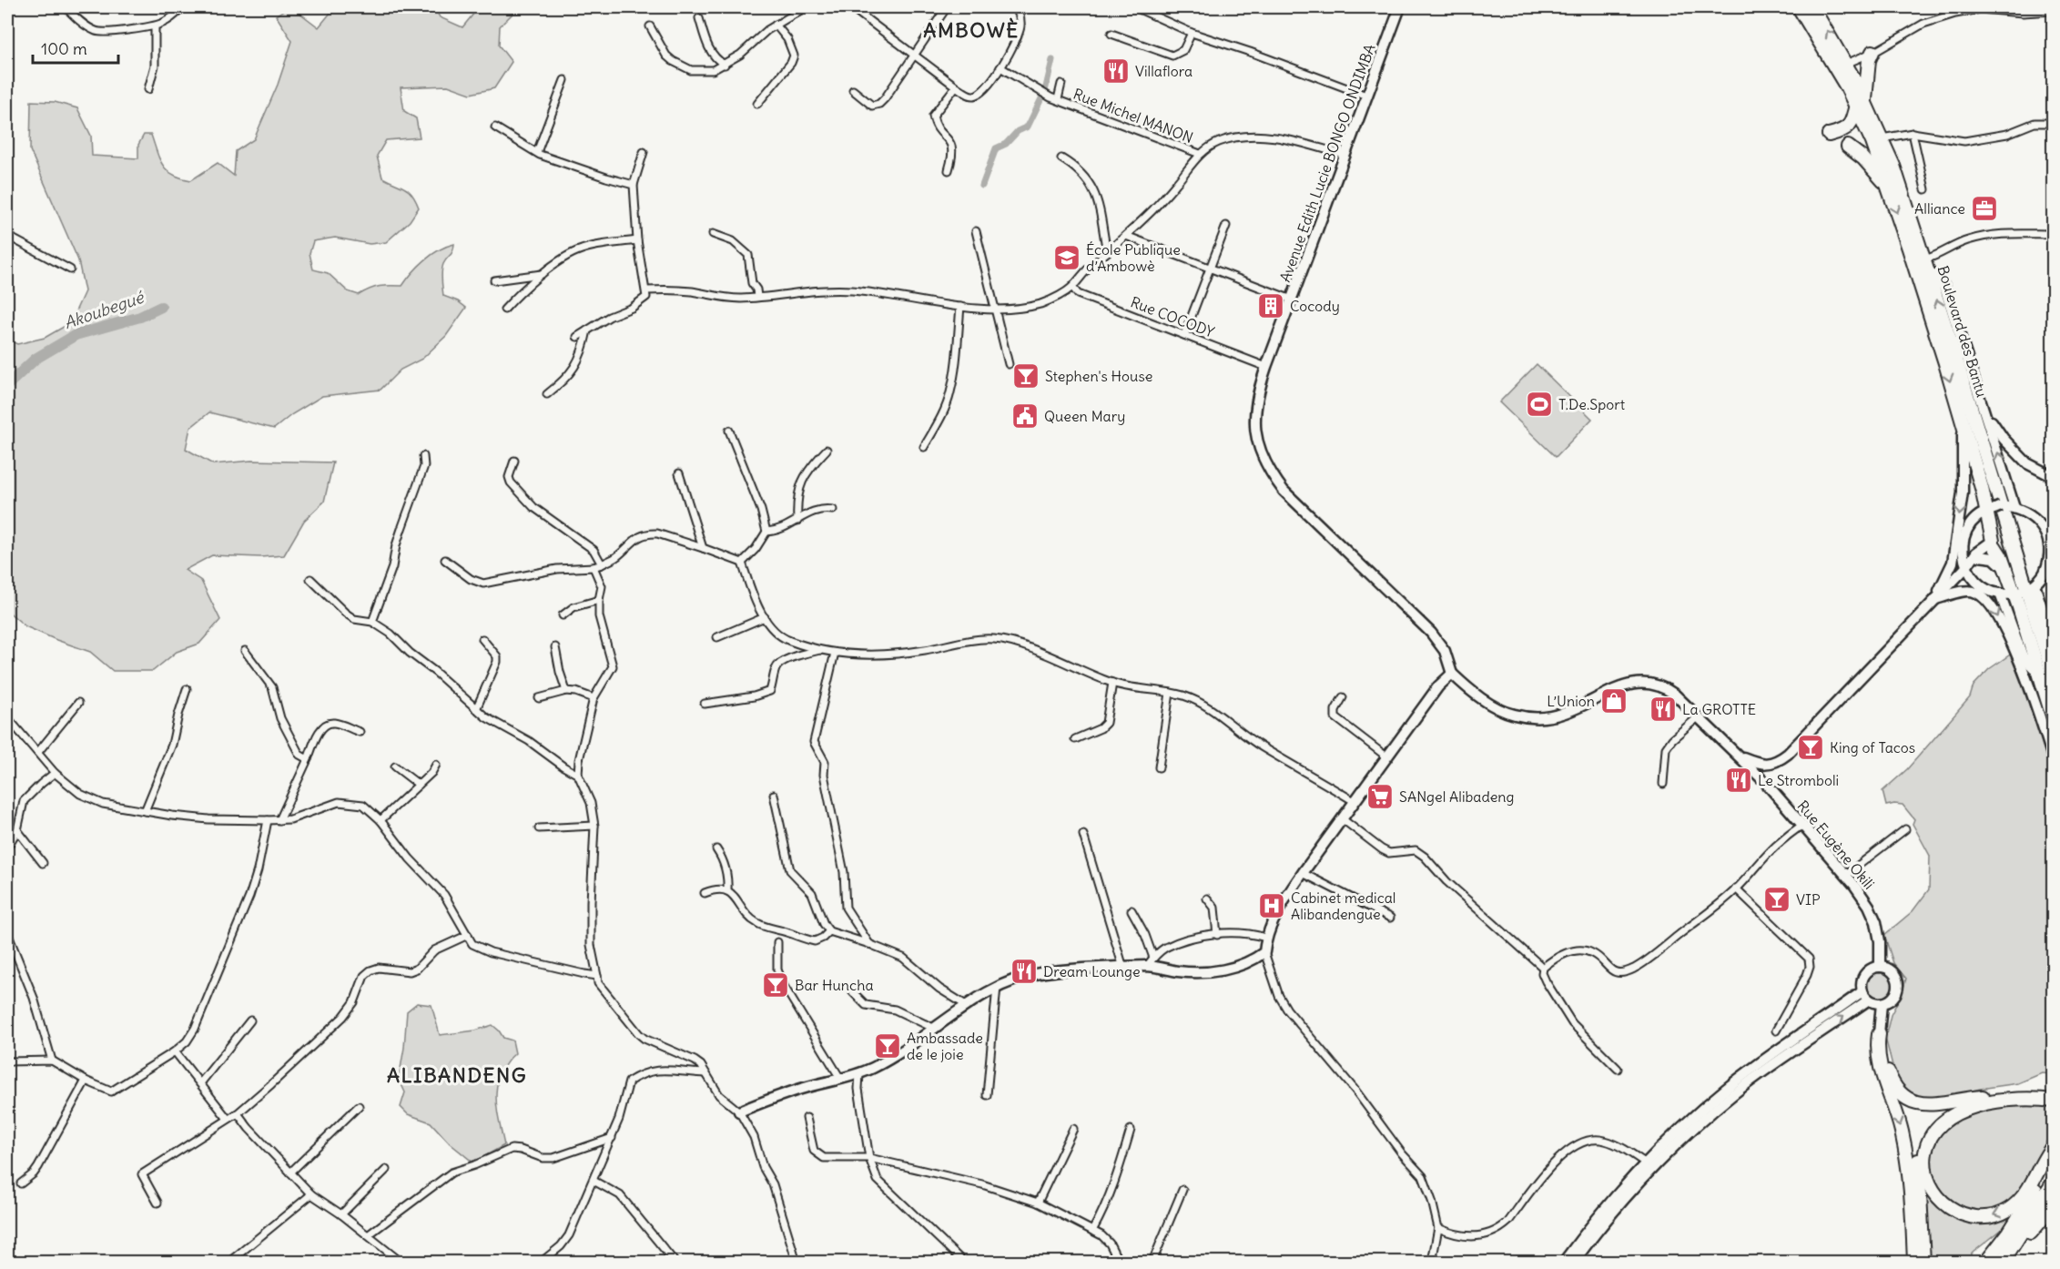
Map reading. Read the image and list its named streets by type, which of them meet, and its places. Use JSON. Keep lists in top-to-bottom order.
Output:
{
  "streets": {
    "highway": ["Boulevard des Bantu"],
    "main road": ["Avenue Edith Lucie BONGO ONDIMBA", "Rue Eugène Okili"],
    "street": ["Rue Michel MANON", "Rue COCODY"]
  },
  "crossings": [
    ["Avenue Edith Lucie BONGO ONDIMBA", "Rue COCODY"],
    ["Avenue Edith Lucie BONGO ONDIMBA", "Rue Eugène Okili"]
  ],
  "districts": ["AMBOWÈ", "ALIBANDENG"],
  "water": ["Akoubegué"],
  "places": {
    "restaurant": [
      "Villaflora",
      "La GROTTE",
      "Le Stromboli",
      "Dream Lounge"
    ],
    "office": ["Alliance"],
    "school or university": ["École Publique d’Ambowè"],
    "building": ["Cocody"],
    "bar": [
      "Stephen's House",
      "King of Tacos",
      "VIP",
      "Bar Huncha",
      "Ambassade de le joie"
    ],
    "sports": ["T.De.Sport"],
    "public building": ["Queen Mary"],
    "shop": ["L’Union"],
    "supermarket": ["SANgel Alibadeng"],
    "hospital": ["Cabinet medical Alibandengue"]
  },
  "scale_bar": "100 m"
}
